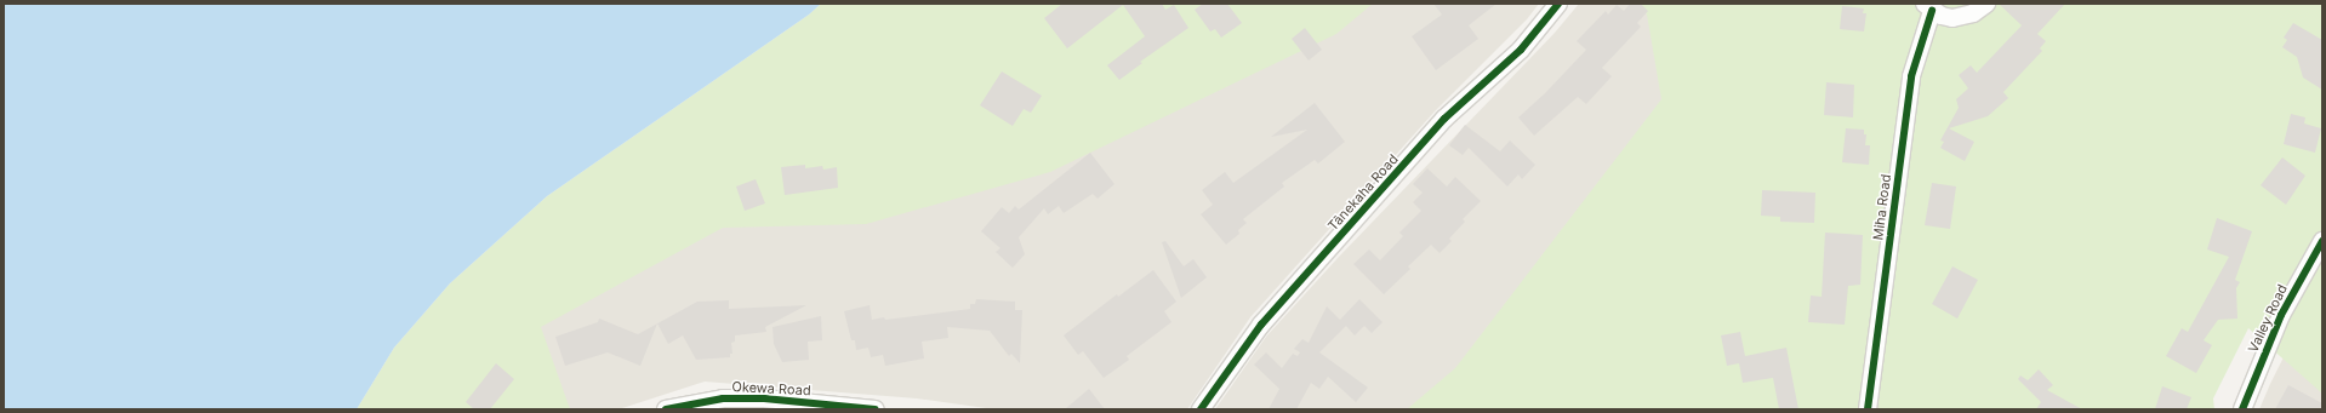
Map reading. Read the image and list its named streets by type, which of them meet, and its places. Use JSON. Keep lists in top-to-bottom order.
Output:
{
  "streets": {
    "street": [
      "Tānekaha Road",
      "Miha Road",
      "Valley Road",
      "Okewa Road"
    ]
  }
}
